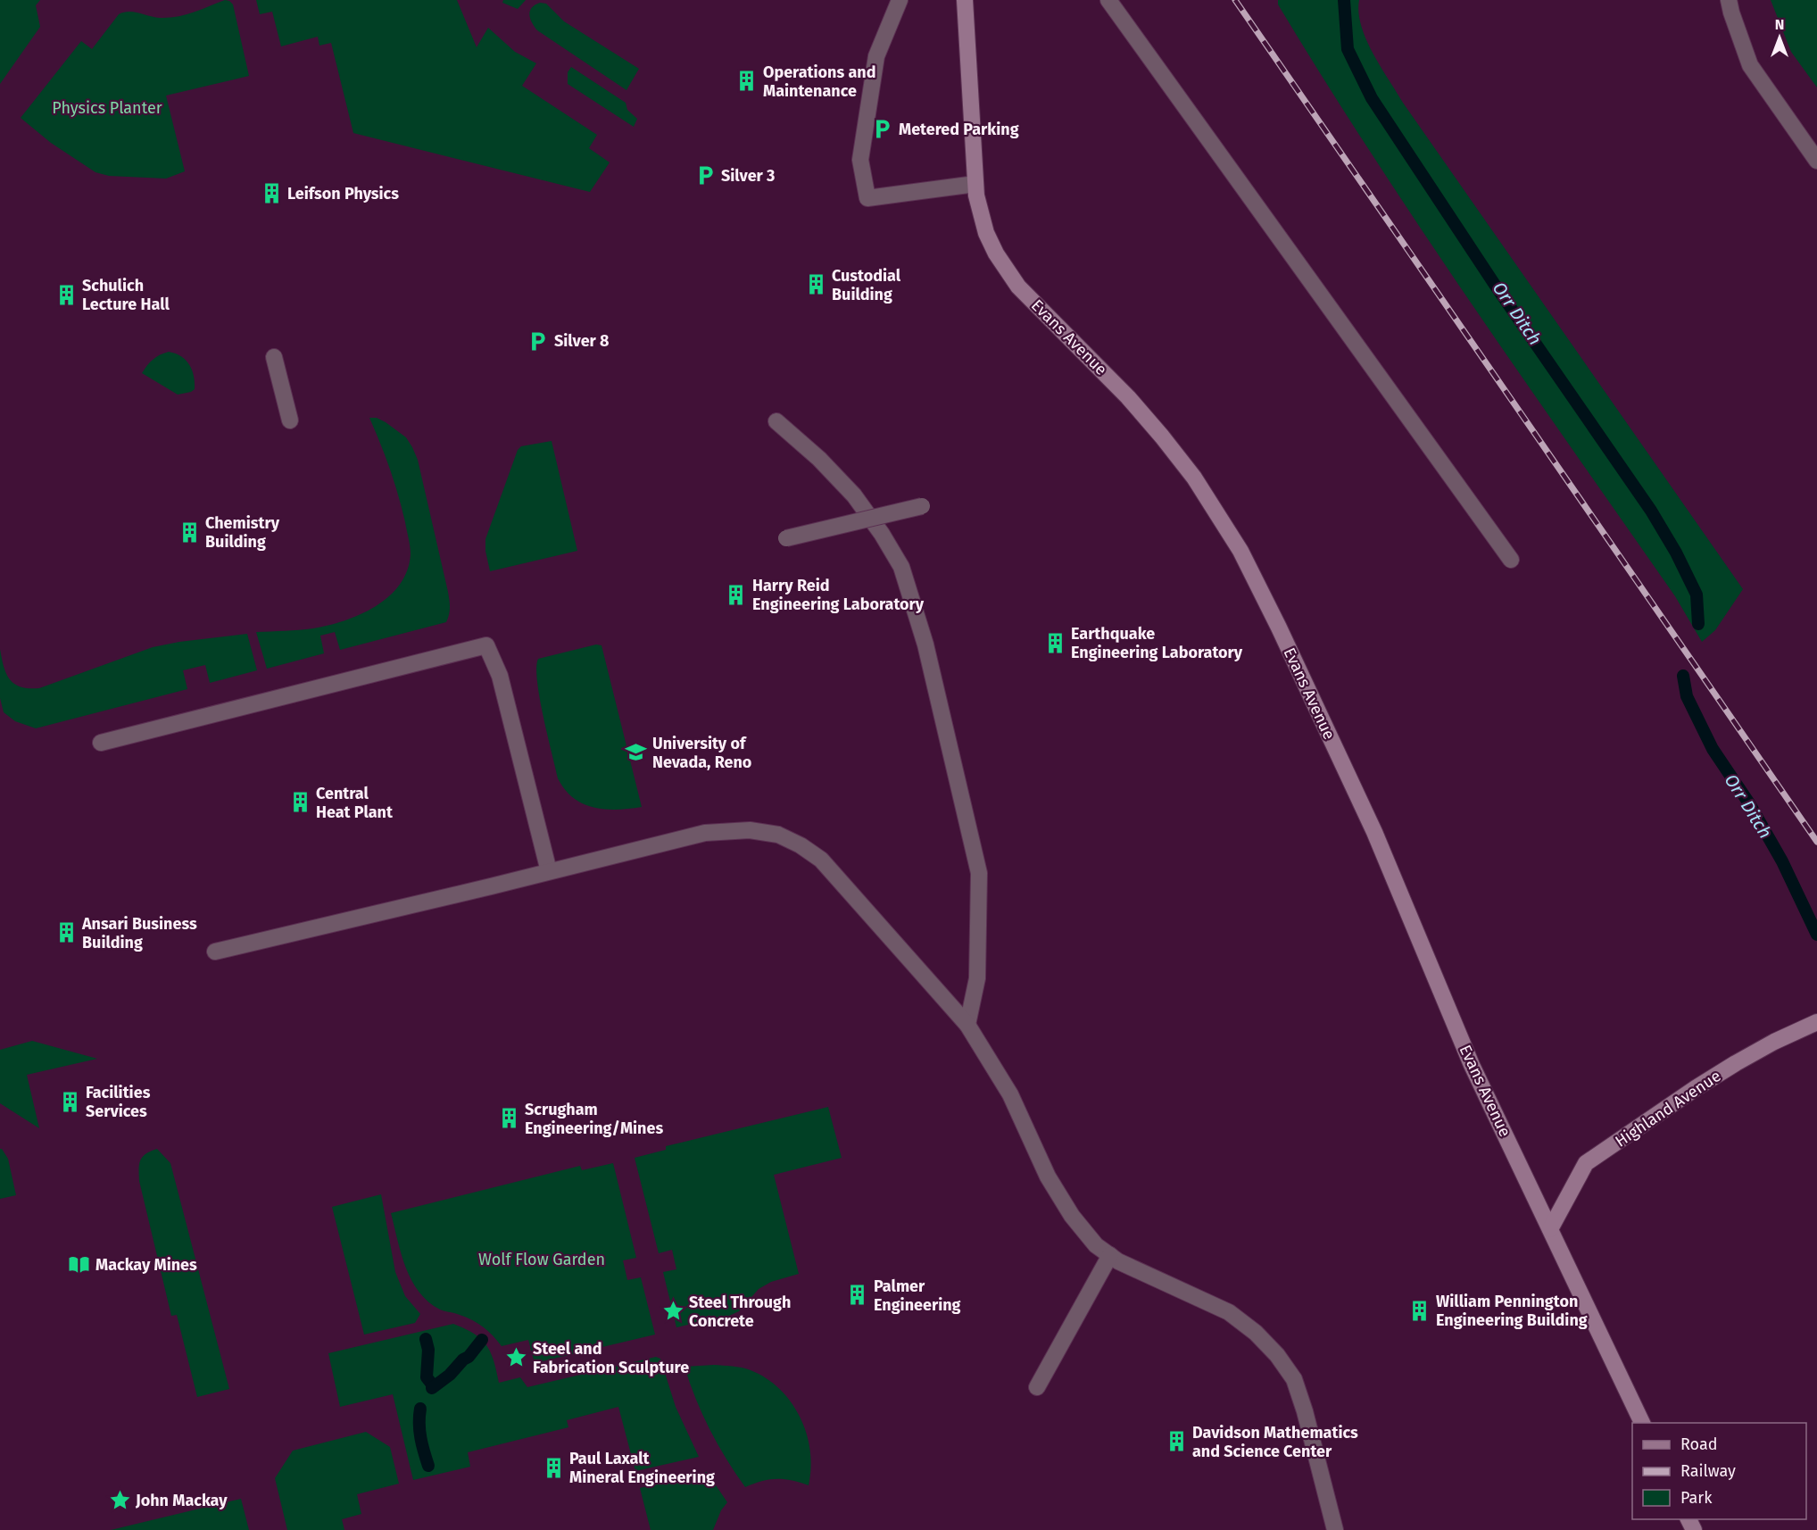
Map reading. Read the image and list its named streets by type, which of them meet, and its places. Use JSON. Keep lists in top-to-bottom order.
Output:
{
  "streets": {
    "street": ["Evans Avenue", "Highland Avenue"]
  },
  "crossings": [
    ["Evans Avenue", "Highland Avenue"]
  ],
  "water": ["Orr Ditch"],
  "parks": ["Physics Planter", "Wolf Flow Garden"],
  "places": {
    "building": [
      "Operations and Maintenance",
      "Leifson Physics",
      "Custodial Building",
      "Schulich Lecture Hall",
      "Chemistry Building",
      "Harry Reid Engineering Laboratory",
      "Earthquake Engineering Laboratory",
      "Central Heat Plant",
      "Ansari Business Building",
      "Facilities Services",
      "Scrugham Engineering/Mines",
      "Palmer Engineering",
      "William Pennington Engineering Building",
      "Davidson Mathematics and Science Center",
      "Paul Laxalt Mineral Engineering"
    ],
    "parking": ["Metered Parking", "Silver 3", "Silver 8"],
    "school or university": ["University of Nevada, Reno"],
    "library": ["Mackay Mines"],
    "place": ["Steel Through Concrete", "Steel and Fabrication Sculpture", "John Mackay"]
  },
  "legend": ["Road", "Railway", "Park"],
  "north": "top"
}
